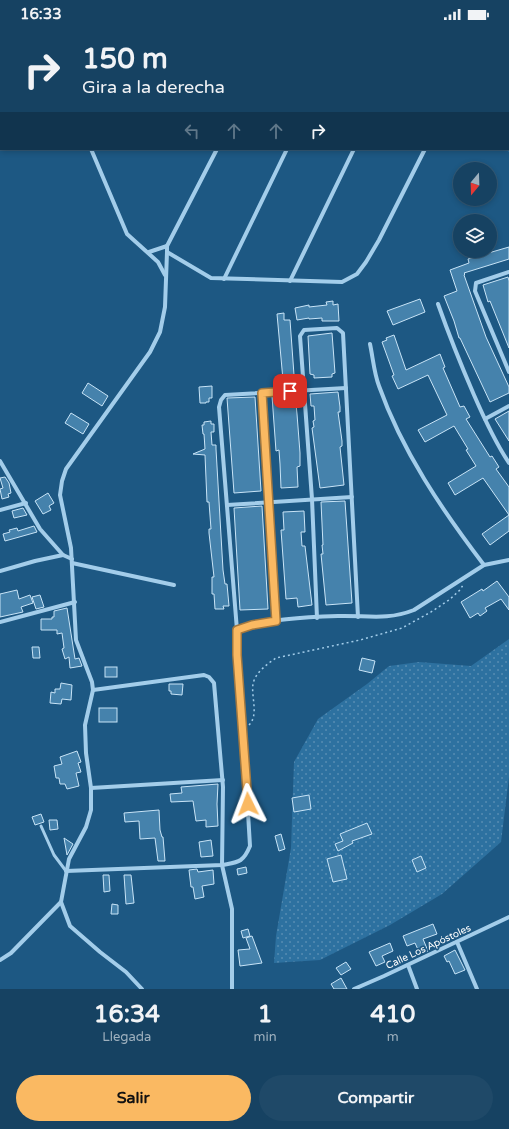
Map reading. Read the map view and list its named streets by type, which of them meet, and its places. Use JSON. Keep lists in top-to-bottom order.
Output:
{
  "streets": {
    "street": ["Calle Los Apóstoles"]
  },
  "north": "bottom",
  "page": {
    "status": "16:33",
    "turn": ["150 m", "Gira a la derecha"],
    "eta": [
      "16:34",
      "Llegada",
      "1",
      "min",
      "410",
      "m"
    ],
    "buttons": ["Salir", "Compartir"]
  }
}
